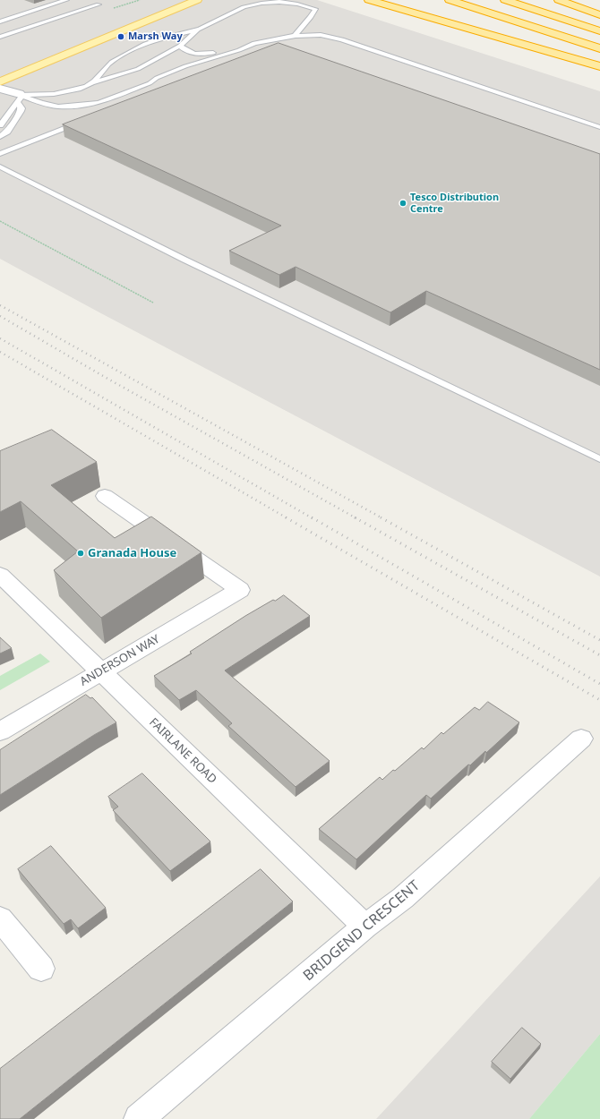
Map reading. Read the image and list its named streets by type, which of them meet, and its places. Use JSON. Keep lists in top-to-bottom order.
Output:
{
  "streets": {
    "street": ["ANDERSON WAY", "FAIRLANE ROAD", "BRIDGEND CRESCENT"]
  },
  "crossings": [
    ["ANDERSON WAY", "FAIRLANE ROAD"],
    ["FAIRLANE ROAD", "BRIDGEND CRESCENT"]
  ],
  "places": ["Marsh Way", "Tesco Distribution Centre", "Granada House"]
}
